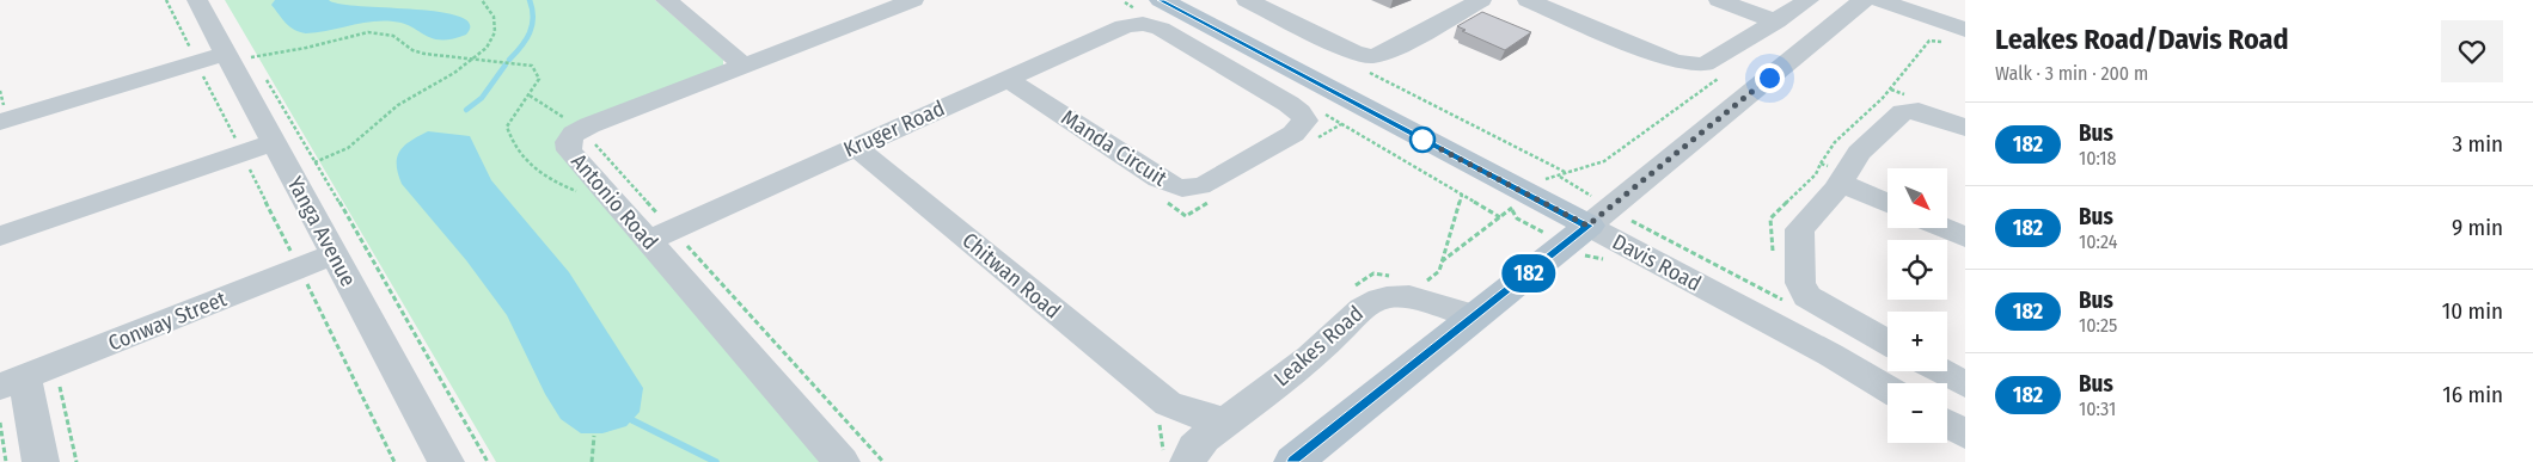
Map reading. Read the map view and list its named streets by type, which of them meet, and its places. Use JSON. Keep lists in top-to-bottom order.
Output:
{
  "streets": {
    "main road": ["Davis Road"],
    "street": [
      "Kruger Road",
      "Manda Circuit",
      "Antonio Road",
      "Yanga Avenue",
      "Chitwan Road",
      "Conway Street",
      "Leakes Road"
    ]
  },
  "crossings": [
    ["Kruger Road", "Manda Circuit"],
    ["Kruger Road", "Antonio Road"],
    ["Kruger Road", "Chitwan Road"],
    ["Yanga Avenue", "Conway Street"],
    ["Chitwan Road", "Leakes Road"]
  ],
  "lines": ["bus line 182"],
  "north": "bottom right",
  "page": {
    "on_map": "182",
    "heading": ["Leakes Road/Davis Road", "Walk · 3 min · 200 m"],
    "list": [
      {
        "mark": "182",
        "name": "Bus",
        "note": "10:18",
        "value": "3 min"
      },
      {
        "mark": "182",
        "name": "Bus",
        "note": "10:24",
        "value": "9 min"
      },
      {
        "mark": "182",
        "name": "Bus",
        "note": "10:25",
        "value": "10 min"
      },
      {
        "mark": "182",
        "name": "Bus",
        "note": "10:31",
        "value": "16 min"
      }
    ],
    "map_buttons": ["+", "−"]
  }
}
